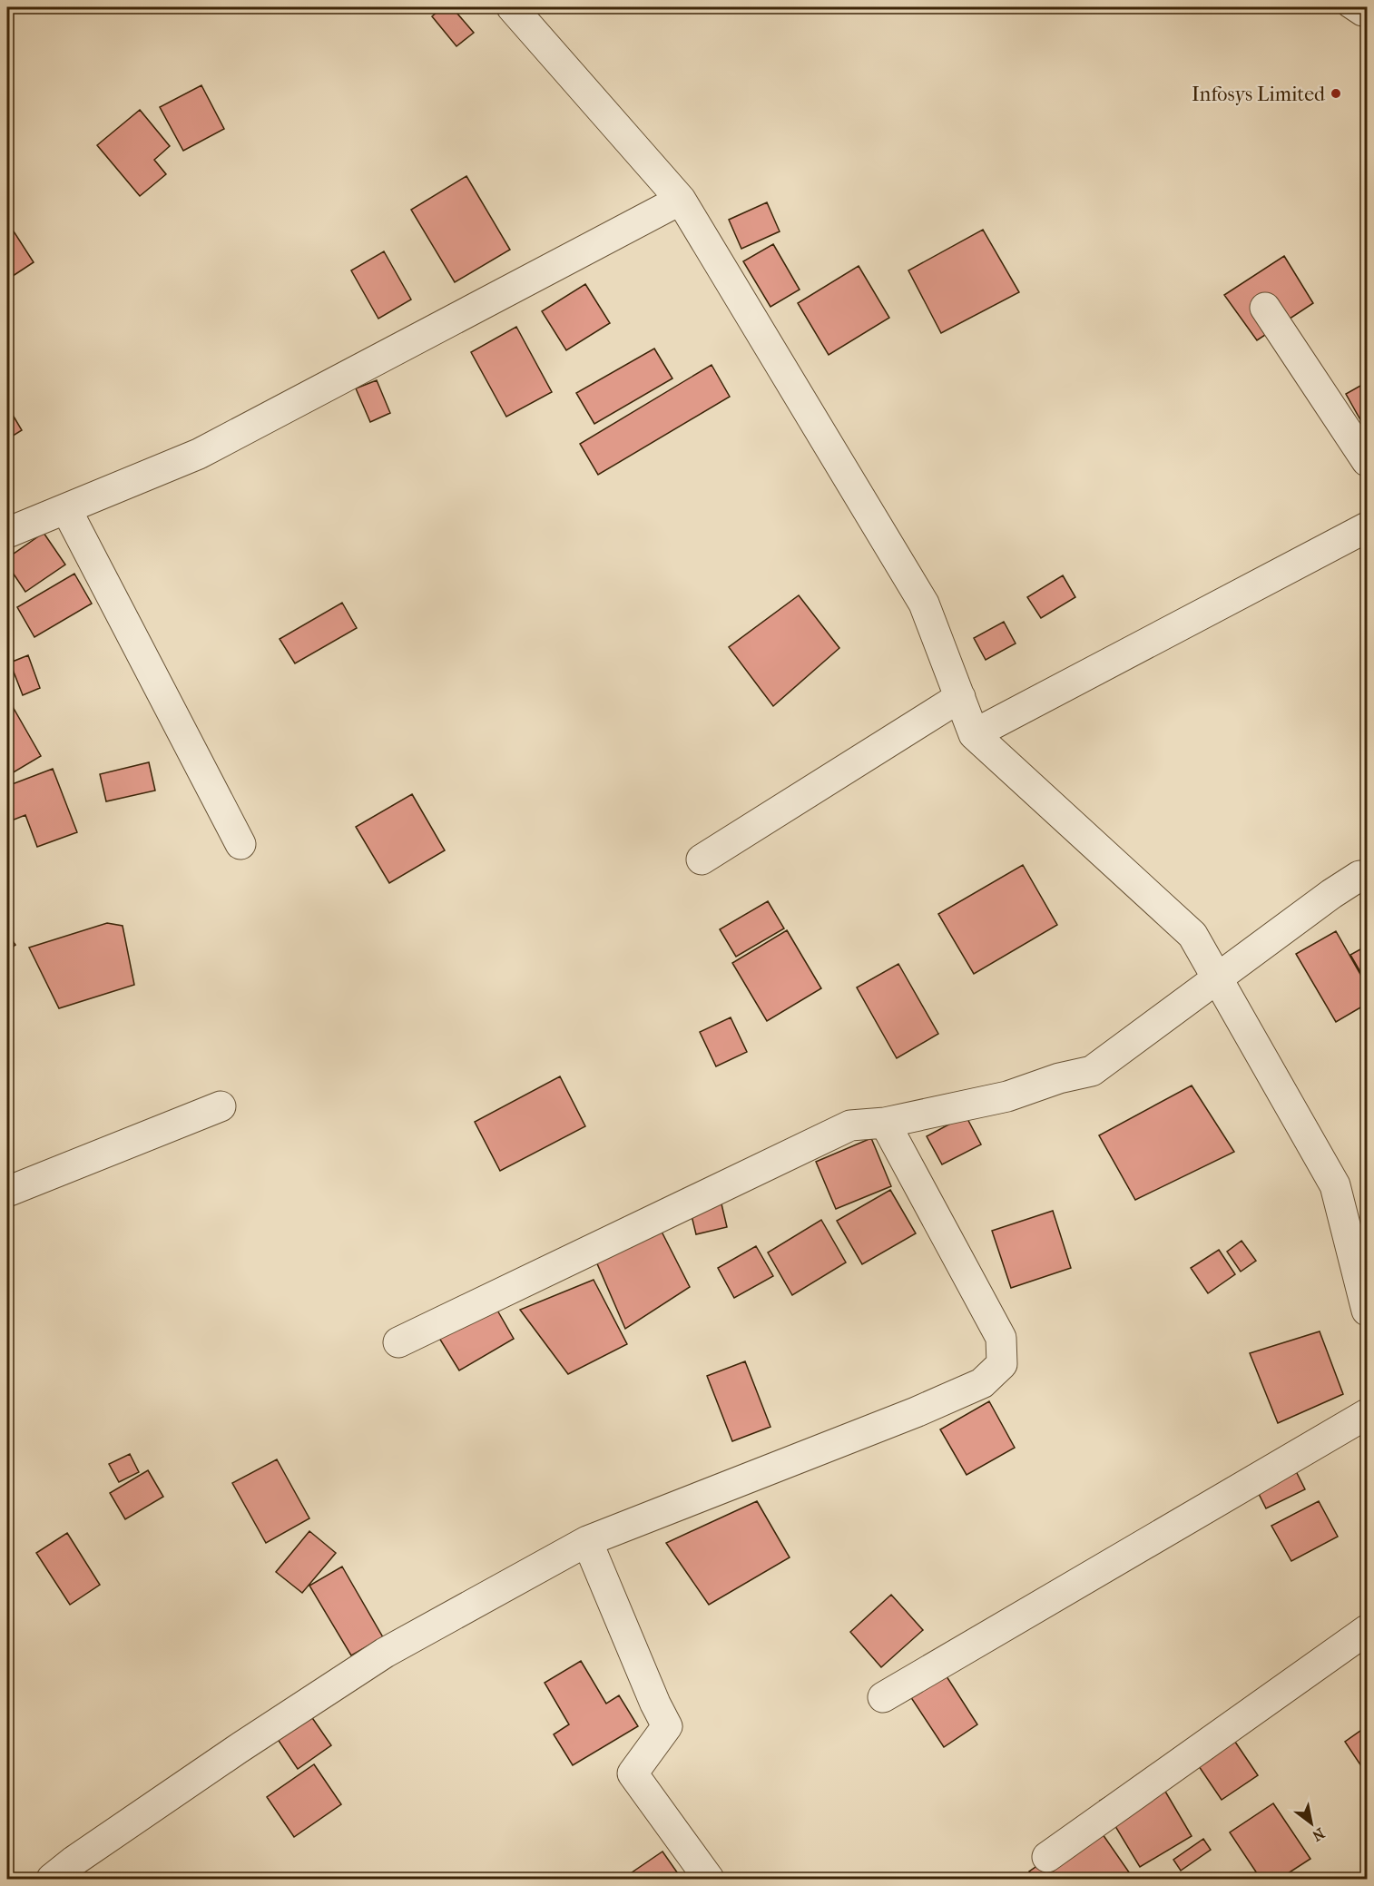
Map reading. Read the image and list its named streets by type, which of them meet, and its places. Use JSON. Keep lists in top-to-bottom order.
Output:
{
  "places": ["Infosys Limited"],
  "north": "bottom right"
}
